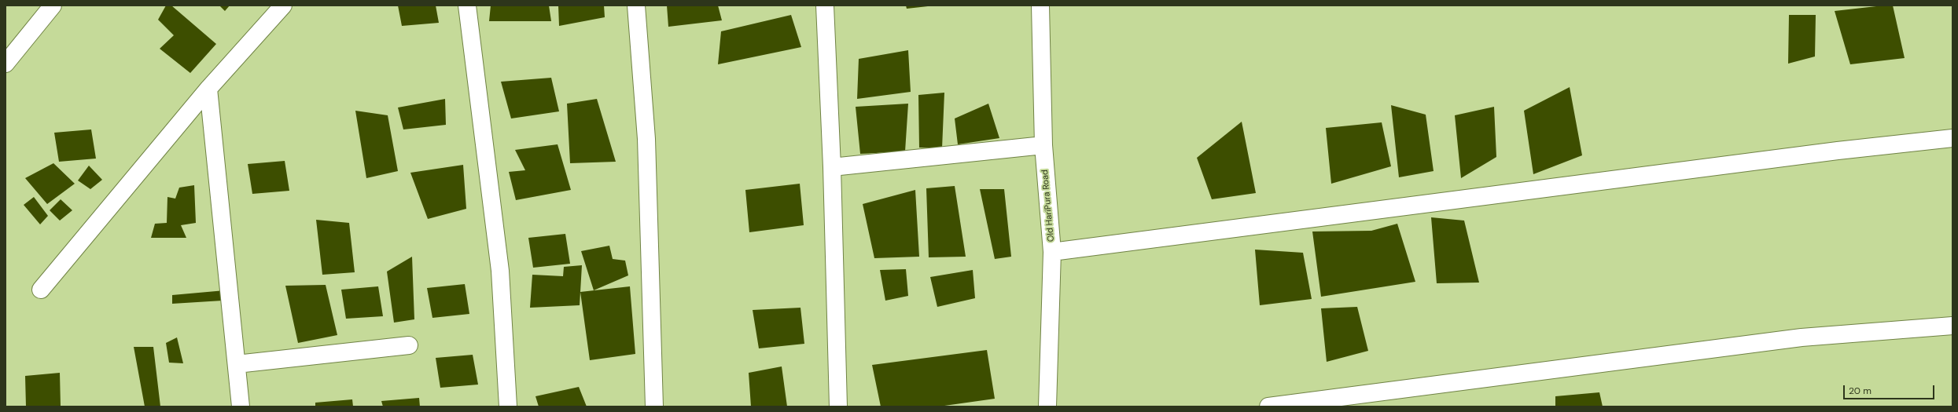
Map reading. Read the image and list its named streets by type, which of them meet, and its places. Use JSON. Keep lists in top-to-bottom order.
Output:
{
  "streets": {
    "street": ["Old HariPura Road"]
  },
  "scale_bar": "20 m"
}
